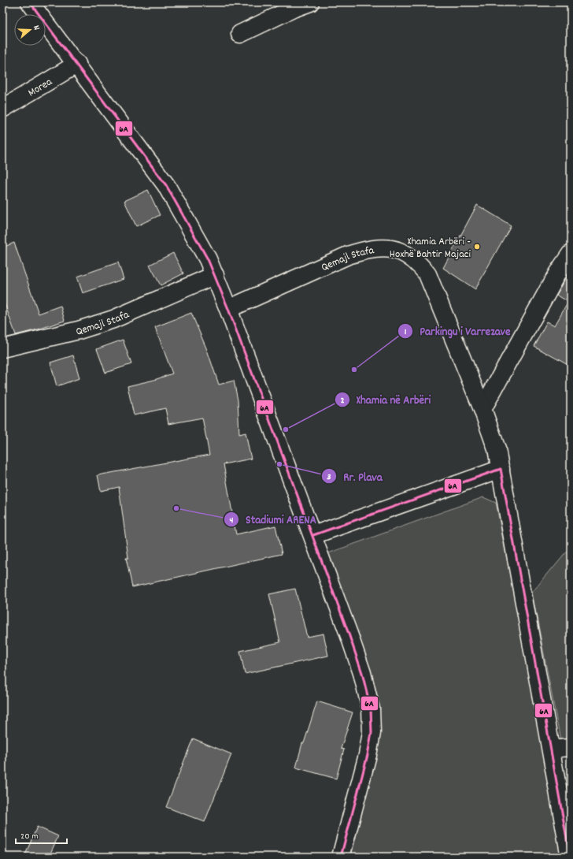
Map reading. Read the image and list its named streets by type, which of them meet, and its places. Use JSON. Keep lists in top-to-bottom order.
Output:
{
  "streets": {
    "street": ["Morea", "Qemajl Stafa"]
  },
  "places": [
    "Xhamia Arbëri - Hoxhë Bahtir Majaci",
    "Parkingu i Varrezave",
    "Xhamia në Arbëri",
    "Rr. Plava",
    "Stadiumi ARENA"
  ],
  "lines": ["transit line 6A"],
  "scale_bar": "20 m",
  "north": "right"
}
